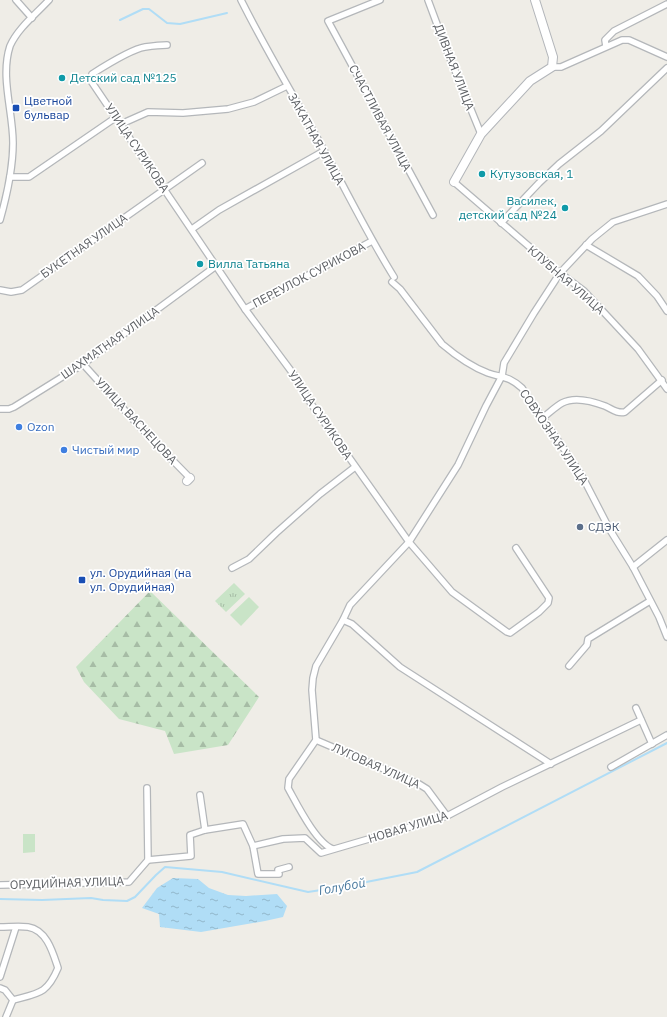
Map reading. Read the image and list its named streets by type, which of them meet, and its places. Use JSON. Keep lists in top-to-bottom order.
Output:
{
  "streets": {
    "street": [
      "ДИВНАЯ УЛИЦА",
      "СЧАСТЛИВАЯ УЛИЦА",
      "ЗАКАТНАЯ УЛИЦА",
      "УЛИЦА СУРИКОВА",
      "БУКЕТНАЯ УЛИЦА",
      "ПЕРЕУЛОК СУРИКОВА",
      "КЛУБНАЯ УЛИЦА",
      "ШАХМАТНАЯ УЛИЦА",
      "УЛИЦА ВАСНЕЦОВА",
      "СОВХОЗНАЯ УЛИЦА",
      "ЛУГОВАЯ УЛИЦА",
      "НОВАЯ УЛИЦА",
      "ОРУДИЙНАЯ УЛИЦА"
    ]
  },
  "crossings": [
    ["ЗАКАТНАЯ УЛИЦА", "ПЕРЕУЛОК СУРИКОВА"],
    ["ЗАКАТНАЯ УЛИЦА", "СОВХОЗНАЯ УЛИЦА"],
    ["УЛИЦА СУРИКОВА", "БУКЕТНАЯ УЛИЦА"],
    ["УЛИЦА СУРИКОВА", "ПЕРЕУЛОК СУРИКОВА"],
    ["УЛИЦА СУРИКОВА", "ШАХМАТНАЯ УЛИЦА"],
    ["ШАХМАТНАЯ УЛИЦА", "УЛИЦА ВАСНЕЦОВА"],
    ["ЛУГОВАЯ УЛИЦА", "НОВАЯ УЛИЦА"]
  ],
  "water": ["Голубой"],
  "places": {
    "other": [
      "Детский сад №125",
      "Кутузовская, 1",
      "Василек, детский сад №24",
      "Вилла Татьяна",
      "Ozon",
      "Чистый мир",
      "СДЭК"
    ],
    "transit": ["Цветной бульвар", "ул. Орудийная (на ул. Орудийная)"]
  }
}
